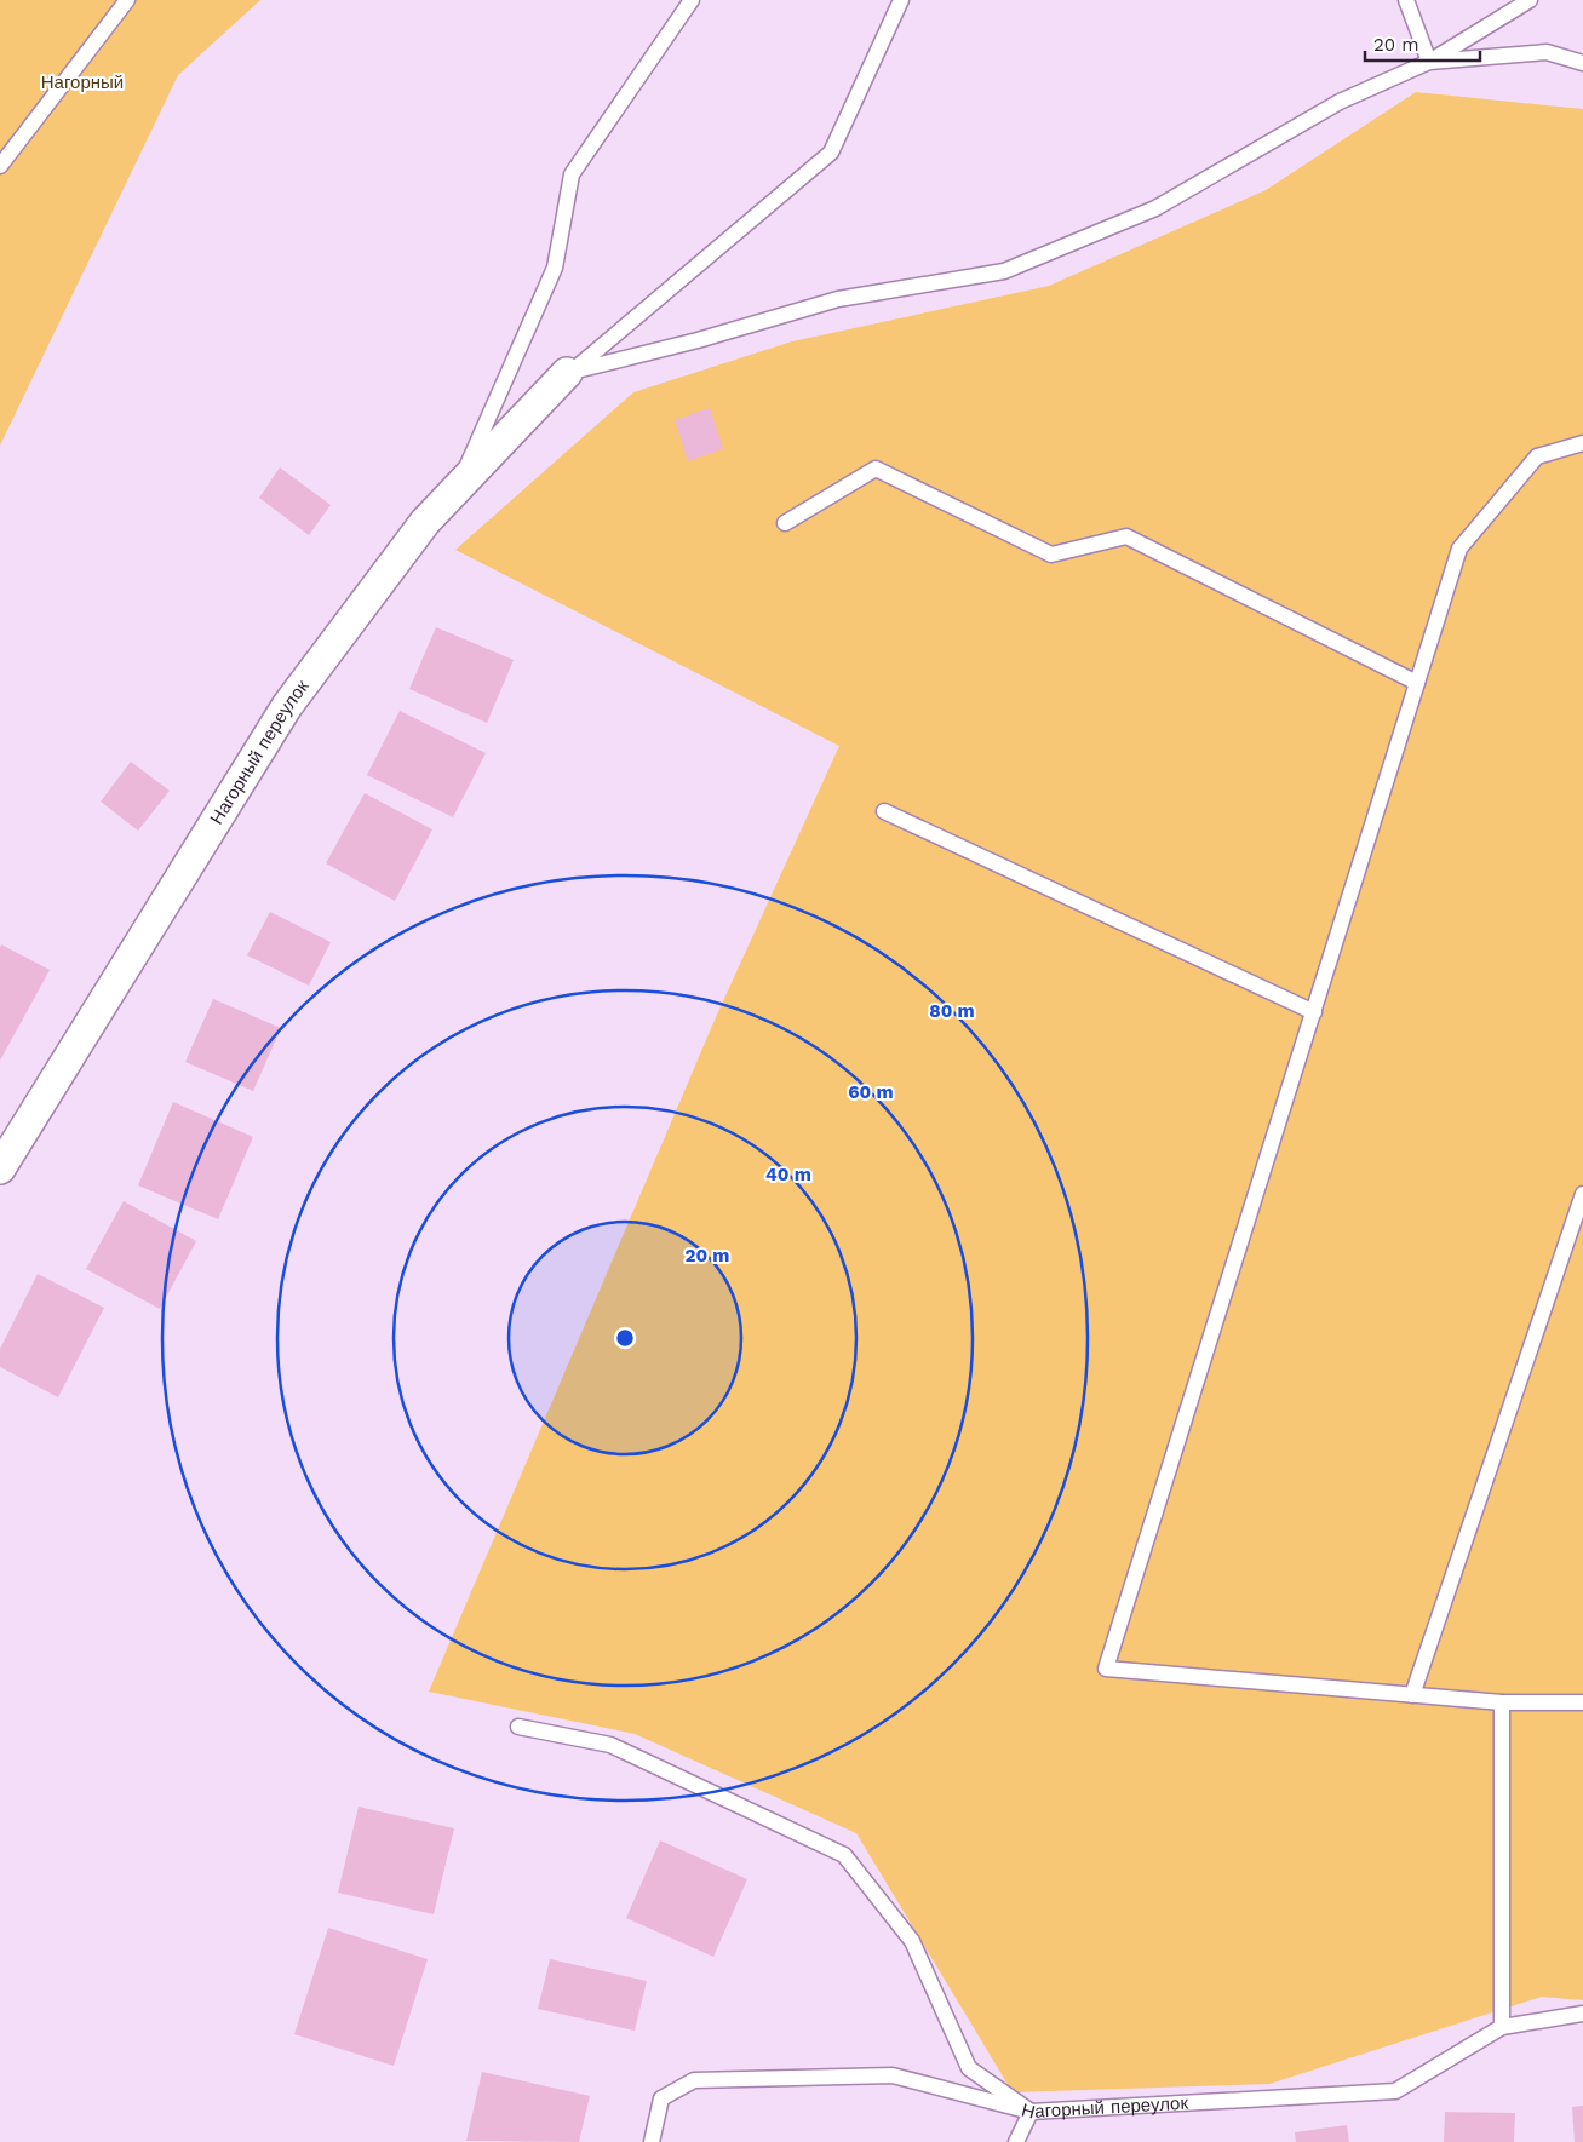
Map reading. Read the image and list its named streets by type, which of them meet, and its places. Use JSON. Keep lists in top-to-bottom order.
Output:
{
  "streets": {
    "street": ["Нагорный переулок"]
  },
  "parks": ["Нагорный"],
  "scale_bar": "20 m",
  "rings": [
    "80 m",
    "60 m",
    "40 m",
    "20 m"
  ]
}
